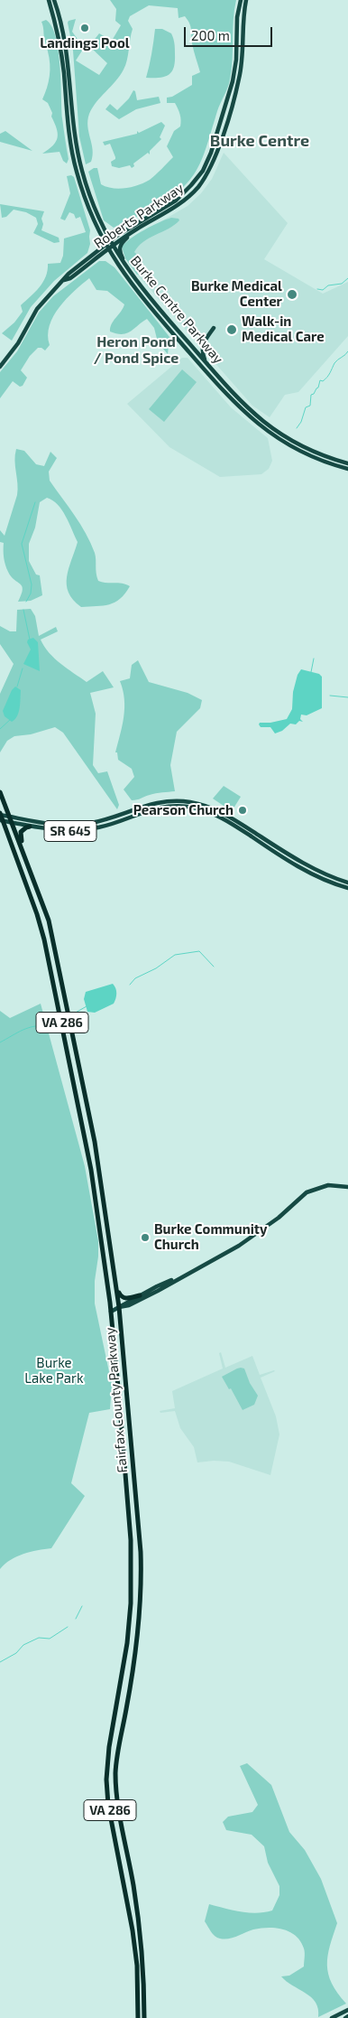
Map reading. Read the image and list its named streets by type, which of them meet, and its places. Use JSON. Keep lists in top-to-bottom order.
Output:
{
  "streets": {
    "highway": ["VA 286", "Fairfax County Parkway"],
    "main road": ["Roberts Parkway", "Burke Centre Parkway", "SR 645"]
  },
  "crossings": [
    ["Roberts Parkway", "Burke Centre Parkway"],
    ["SR 645", "Fairfax County Parkway"]
  ],
  "districts": ["Burke Centre", "Heron Pond / Pond Spice"],
  "parks": ["Burke Lake Park"],
  "places": [
    "Landings Pool",
    "Burke Medical Center",
    "Walk-in Medical Care",
    "Pearson Church",
    "Burke Community Church"
  ],
  "scale_bar": "200 m"
}
